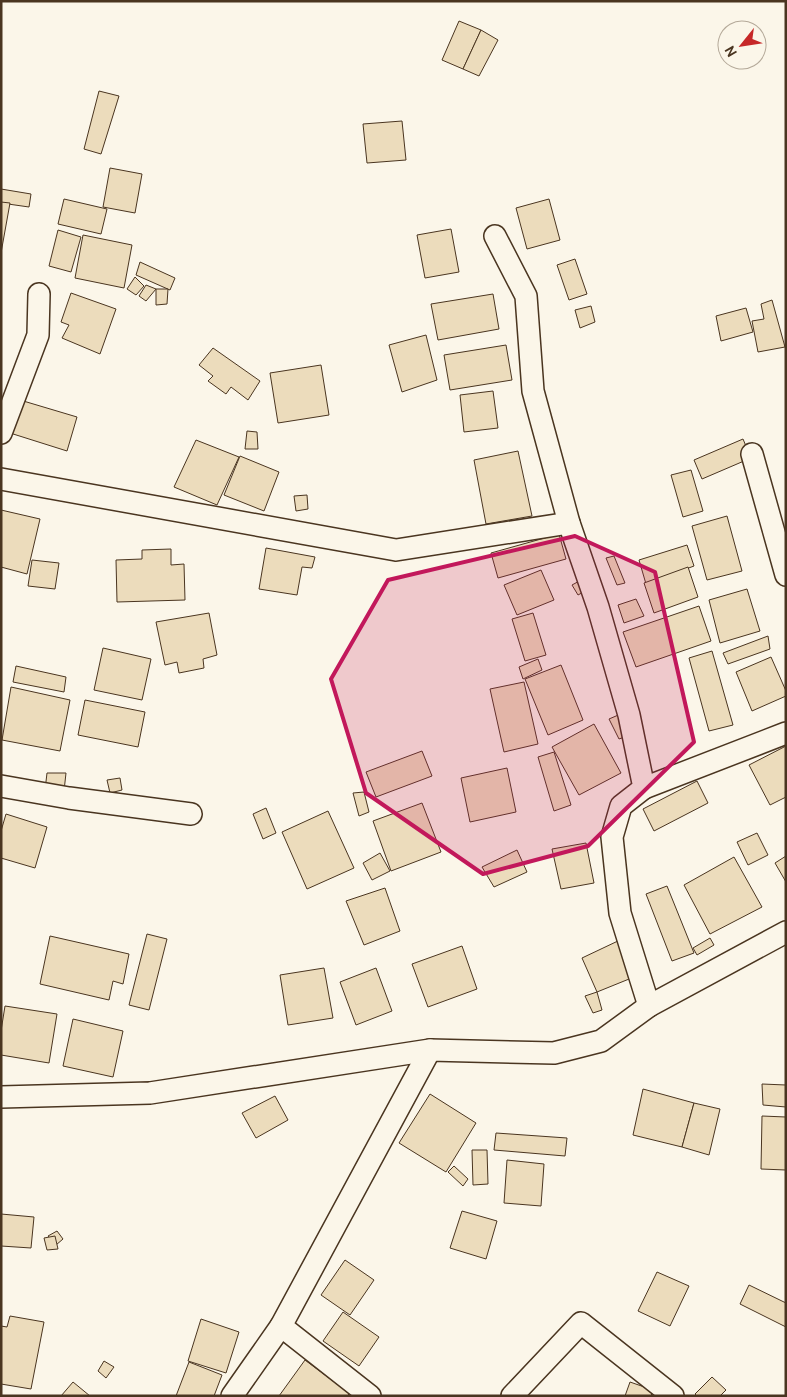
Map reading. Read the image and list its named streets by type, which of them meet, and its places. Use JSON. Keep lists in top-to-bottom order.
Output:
{
  "north": "bottom left"
}
